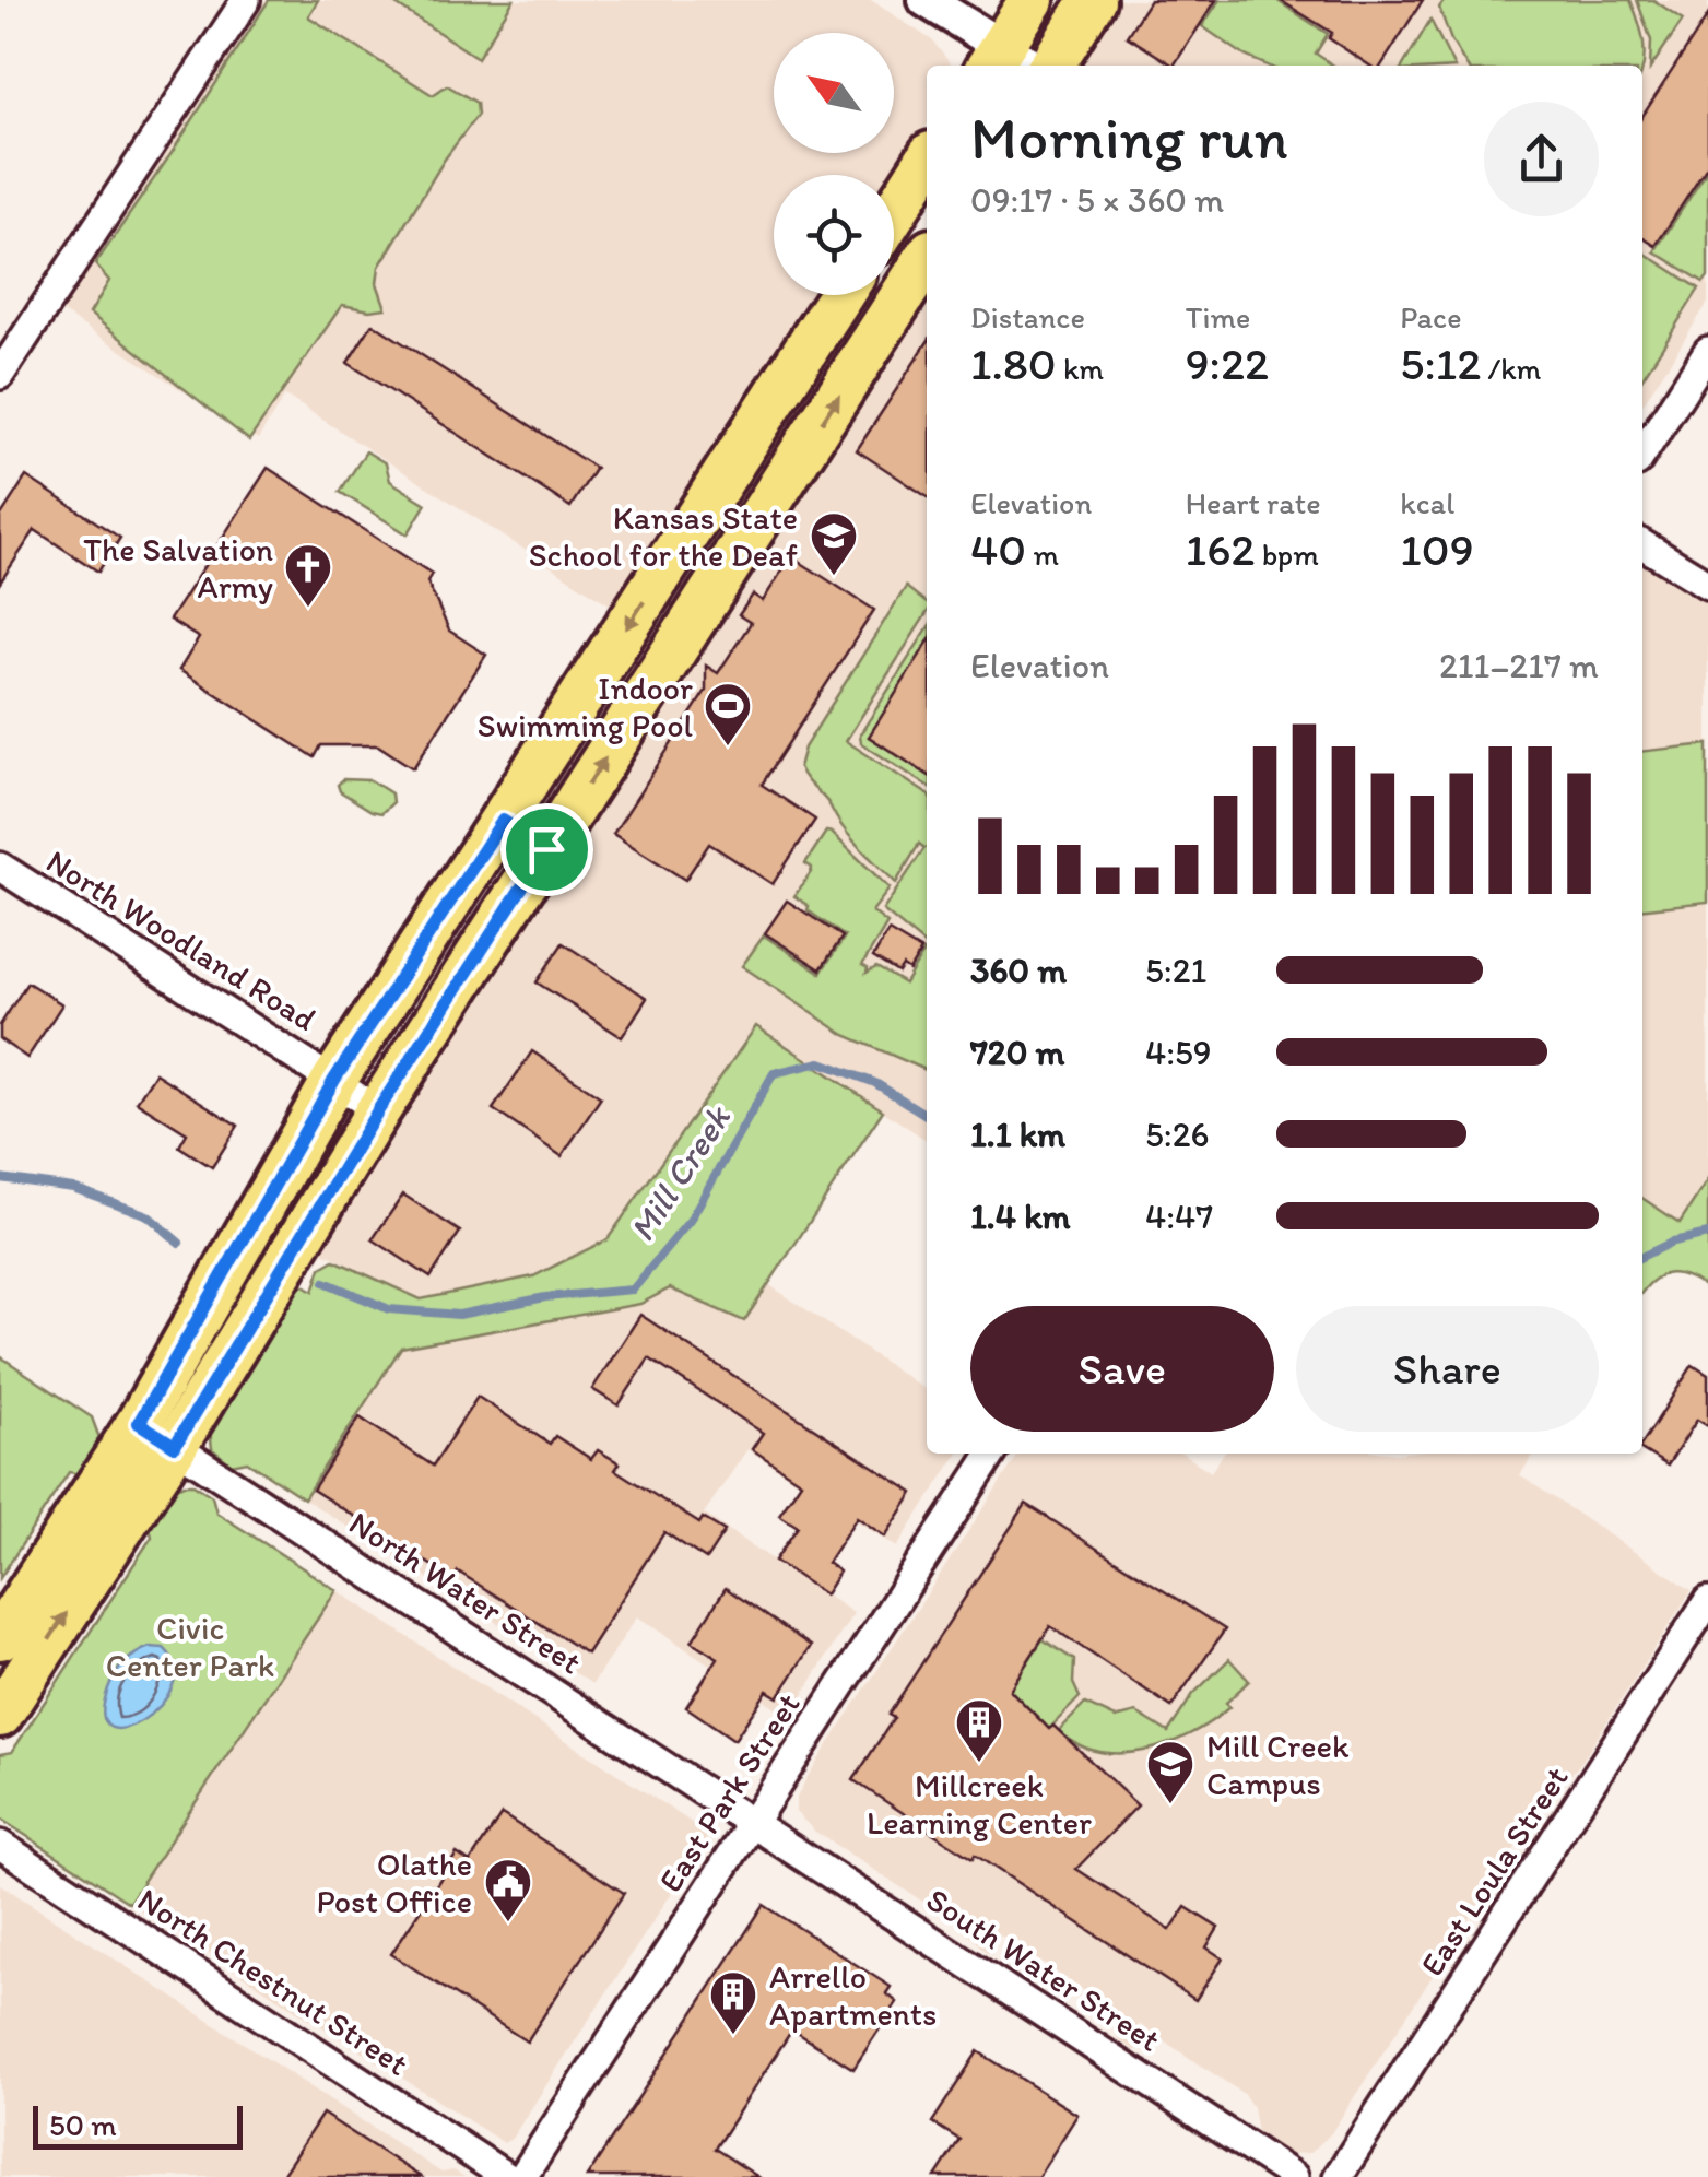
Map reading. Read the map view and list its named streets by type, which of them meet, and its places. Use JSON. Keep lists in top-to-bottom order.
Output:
{
  "streets": {
    "street": [
      "North Woodland Road",
      "North Water Street",
      "East Park Street",
      "East Loula Street",
      "South Water Street",
      "North Chestnut Street"
    ]
  },
  "crossings": [
    ["North Water Street", "East Park Street"],
    ["North Water Street", "South Water Street"],
    ["East Park Street", "South Water Street"]
  ],
  "water": ["Mill Creek"],
  "parks": ["Civic Center Park"],
  "places": {
    "school or university": ["Kansas State School for the Deaf", "Mill Creek Campus"],
    "church": ["The Salvation Army"],
    "sports": ["Indoor Swimming Pool"],
    "building": ["Millcreek Learning Center", "Arrello Apartments"],
    "public building": ["Olathe Post Office"]
  },
  "scale_bar": "50 m",
  "north": "top left",
  "page": {
    "heading": ["Morning run", "09:17 · 5 × 360 m"],
    "stats": [
      ["Distance", "1.80 km"],
      ["Time", "9:22"],
      ["Pace", "5:12 /km"],
      ["Elevation", "40 m"],
      ["Heart rate", "162 bpm"],
      ["kcal", "109"]
    ],
    "chart": ["Elevation", "211–217 m"],
    "list": [
      {
        "name": "360 m",
        "note": "5:21"
      },
      {
        "name": "720 m",
        "note": "4:59"
      },
      {
        "name": "1.1 km",
        "note": "5:26"
      },
      {
        "name": "1.4 km",
        "note": "4:47"
      }
    ],
    "buttons": ["Save", "Share"],
    "scale": "50 m"
  }
}
